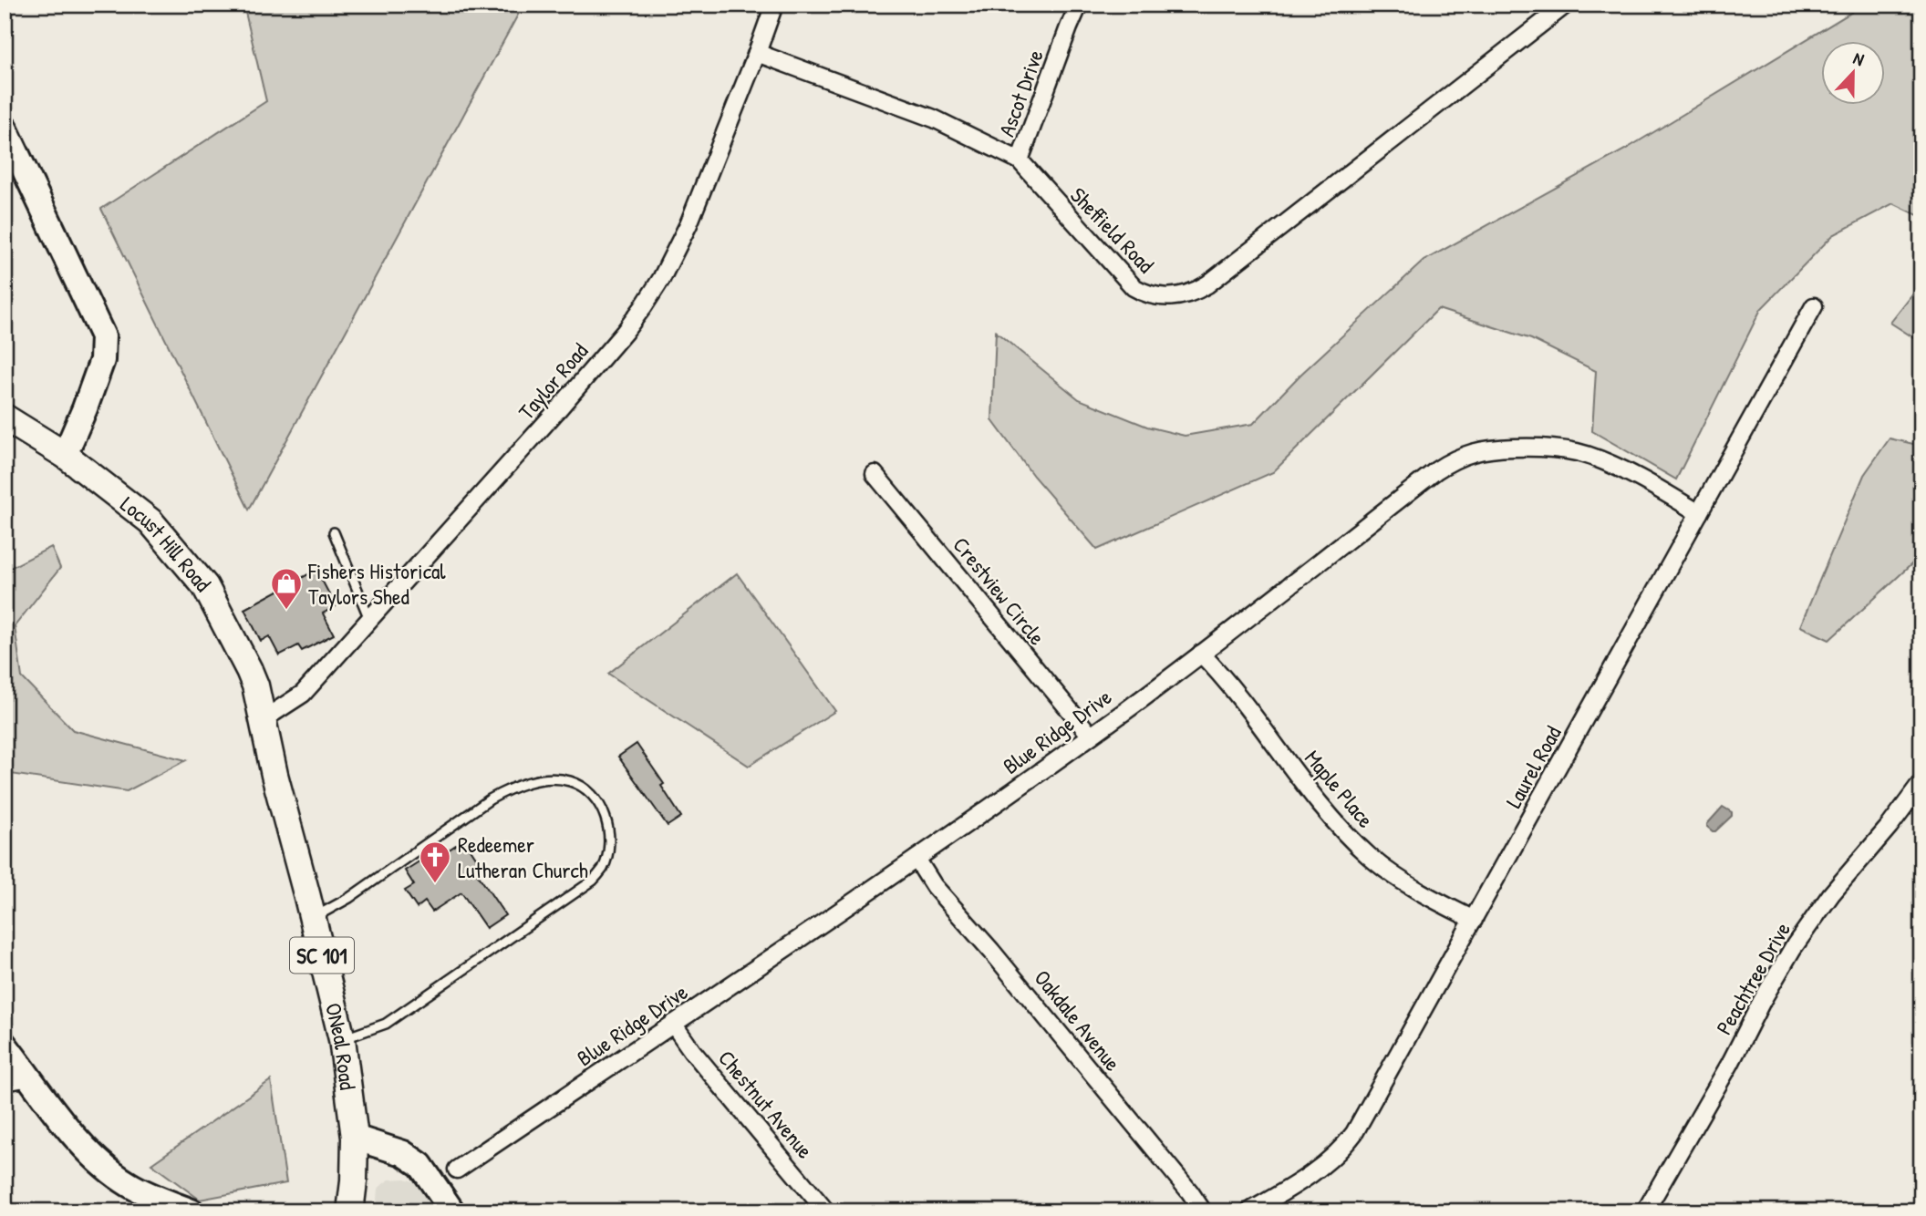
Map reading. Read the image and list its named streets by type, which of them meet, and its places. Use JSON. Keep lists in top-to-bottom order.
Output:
{
  "streets": {
    "main road": ["Locust Hill Road", "SC 101", "ONeal Road"],
    "street": [
      "Ascot Drive",
      "Sheffield Road",
      "Taylor Road",
      "Crestview Circle",
      "Blue Ridge Drive",
      "Laurel Road",
      "Maple Place",
      "Peachtree Drive",
      "Oakdale Avenue",
      "Chestnut Avenue"
    ]
  },
  "crossings": [
    ["Ascot Drive", "Sheffield Road"],
    ["Sheffield Road", "Taylor Road"],
    ["Taylor Road", "Locust Hill Road"],
    ["Taylor Road", "ONeal Road"],
    ["Locust Hill Road", "ONeal Road"],
    ["Crestview Circle", "Blue Ridge Drive"],
    ["Blue Ridge Drive", "Laurel Road"],
    ["Blue Ridge Drive", "Maple Place"],
    ["Blue Ridge Drive", "Oakdale Avenue"],
    ["Blue Ridge Drive", "Chestnut Avenue"],
    ["Laurel Road", "Maple Place"],
    ["SC 101", "ONeal Road"]
  ],
  "places": {
    "shop": ["Fishers Historical Taylors Shed"],
    "church": ["Redeemer Lutheran Church"]
  },
  "north": "top"
}
